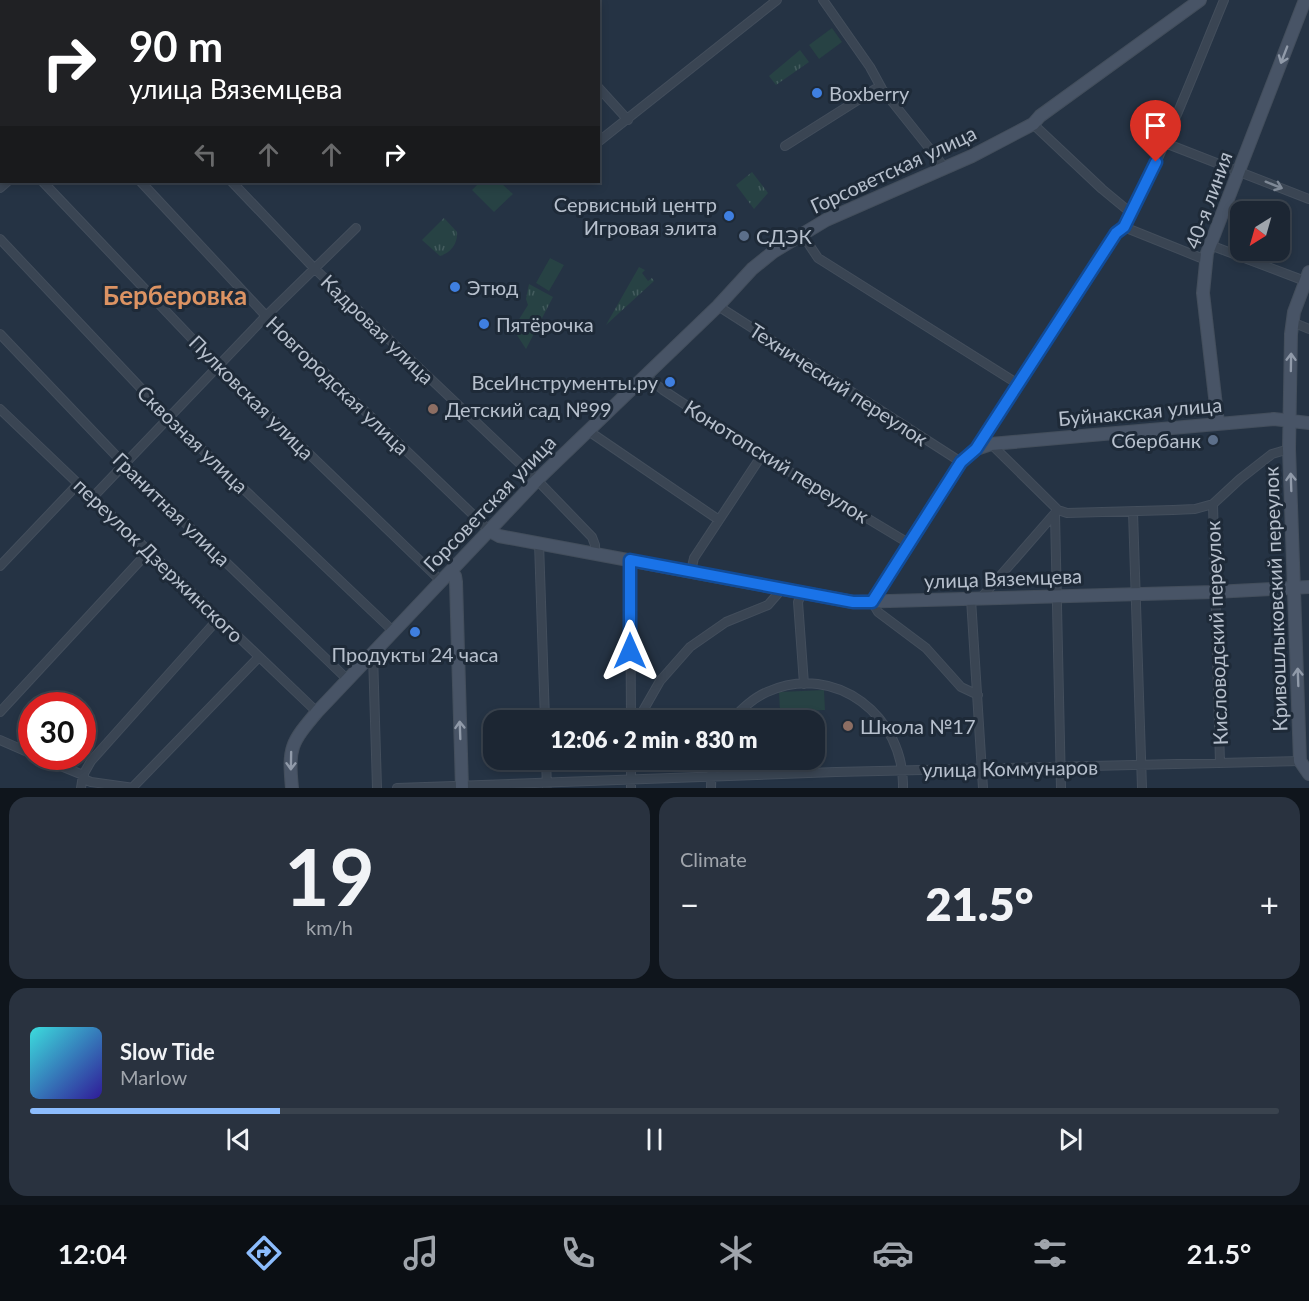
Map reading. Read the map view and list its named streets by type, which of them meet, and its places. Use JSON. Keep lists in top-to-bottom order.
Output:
{
  "streets": {
    "street": [
      "Горсоветская улица",
      "40-я линия",
      "Кадровая улица",
      "Технический переулок",
      "Новгородская улица",
      "Пулковская улица",
      "Буйнакская улица",
      "Сквозная улица",
      "Конотопский переулок",
      "Гранитная улица",
      "переулок Дзержинского",
      "улица Вяземцева",
      "Кривошлыковский переулок",
      "Кисловодский переулок",
      "улица Коммунаров"
    ]
  },
  "crossings": [
    ["Горсоветская улица", "Кадровая улица"],
    ["Горсоветская улица", "Технический переулок"],
    ["Горсоветская улица", "Новгородская улица"],
    ["Горсоветская улица", "Пулковская улица"],
    ["Горсоветская улица", "Сквозная улица"],
    ["Горсоветская улица", "Конотопский переулок"],
    ["Горсоветская улица", "Гранитная улица"],
    ["Горсоветская улица", "переулок Дзержинского"],
    ["Горсоветская улица", "улица Вяземцева"],
    ["40-я линия", "Буйнакская улица"],
    ["Кадровая улица", "улица Вяземцева"],
    ["Новгородская улица", "улица Вяземцева"],
    ["Буйнакская улица", "Кривошлыковский переулок"],
    ["улица Вяземцева", "Кривошлыковский переулок"],
    ["улица Вяземцева", "Кисловодский переулок"],
    ["Кривошлыковский переулок", "улица Коммунаров"],
    ["Кисловодский переулок", "улица Коммунаров"]
  ],
  "one_way": ["Кривошлыковский переулок"],
  "districts": ["Берберовка"],
  "places": [
    "Boxberry",
    "Сервисный центр Игровая элита",
    "СДЭК",
    "Этюд",
    "Пятёрочка",
    "ВсеИнструменты.ру",
    "Детский сад №99",
    "Сбербанк",
    "Продукты 24 часа",
    "Школа №17"
  ],
  "north": "bottom left",
  "page": {
    "turn": ["90 m", "улица Вяземцева"],
    "limit": "30",
    "trip": "12:06 · 2 min · 830 m",
    "tile": [
      ["19", "km/h"],
      "Climate"
    ],
    "heat": ["−", "21.5°", "+"],
    "song": ["Slow Tide", "Marlow"],
    "tabs": ["12:04", "21.5°"]
  }
}
